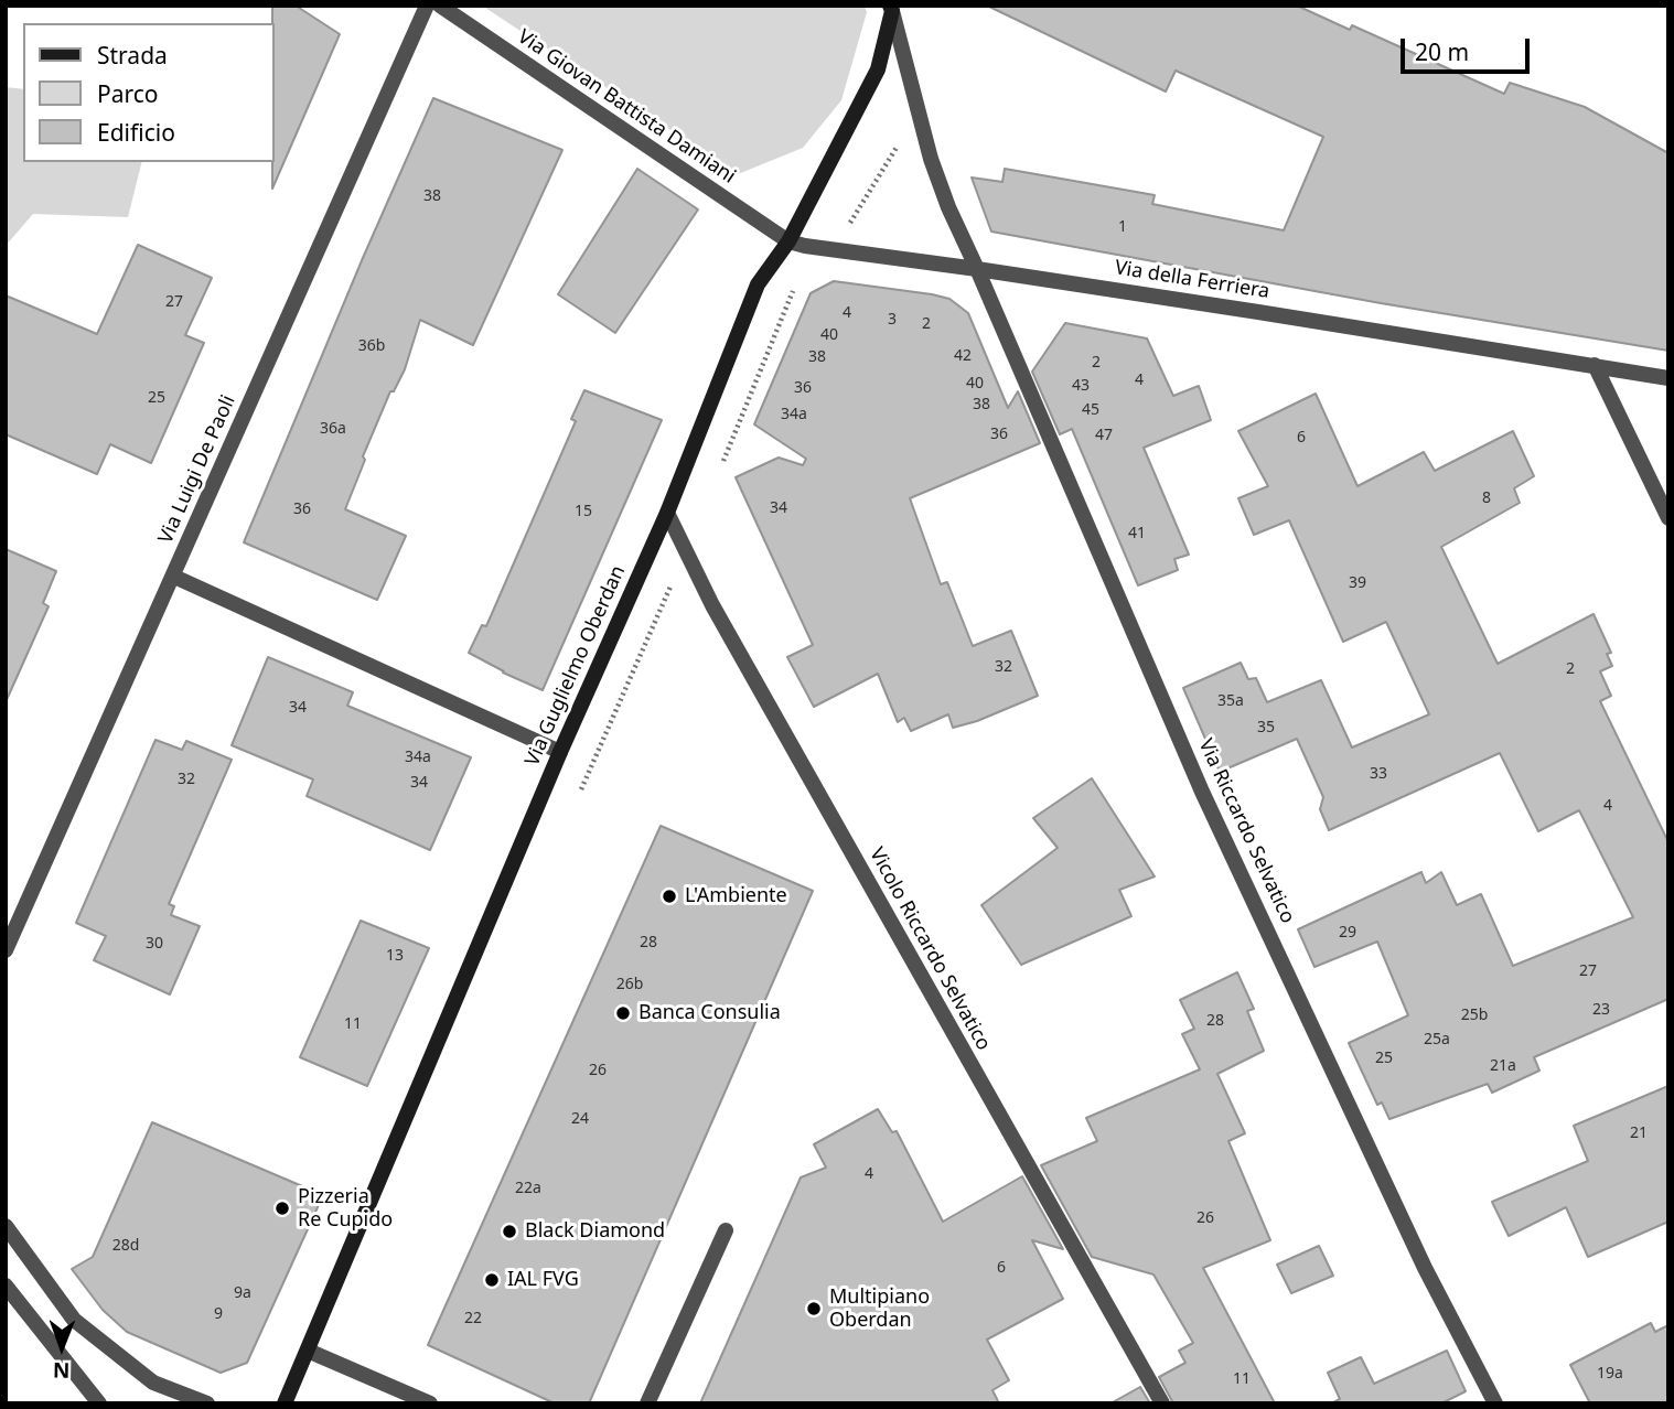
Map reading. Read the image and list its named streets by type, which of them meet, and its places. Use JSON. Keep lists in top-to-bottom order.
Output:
{
  "streets": {
    "main road": ["Via Guglielmo Oberdan"],
    "street": [
      "Via Giovan Battista Damiani",
      "Via della Ferriera",
      "Via Luigi De Paoli",
      "Via Riccardo Selvatico",
      "Vicolo Riccardo Selvatico"
    ]
  },
  "crossings": [
    ["Via Giovan Battista Damiani", "Via della Ferriera"],
    ["Via Giovan Battista Damiani", "Via Guglielmo Oberdan"],
    ["Via della Ferriera", "Via Guglielmo Oberdan"],
    ["Via della Ferriera", "Via Riccardo Selvatico"],
    ["Via Guglielmo Oberdan", "Vicolo Riccardo Selvatico"]
  ],
  "places": [
    "L'Ambiente",
    "Banca Consulia",
    "Pizzeria Re Cupido",
    "Black Diamond",
    "IAL FVG",
    "Multipiano Oberdan"
  ],
  "house_numbers": [
    "38",
    "1",
    "27",
    "4",
    "3",
    "2",
    "40",
    "36b",
    "42",
    "38",
    "2",
    "4",
    "40",
    "43",
    "36",
    "25",
    "38",
    "45",
    "34a",
    "36a",
    "36",
    "47",
    "6",
    "8",
    "34",
    "36",
    "15",
    "41",
    "39",
    "32",
    "2",
    "35a",
    "34",
    "35",
    "34a",
    "33",
    "32",
    "34",
    "4",
    "29",
    "28",
    "30",
    "13",
    "27",
    "26b",
    "23",
    "25b",
    "28",
    "11",
    "25a",
    "25",
    "21a",
    "26",
    "24",
    "21",
    "4",
    "22a",
    "26",
    "28d",
    "6",
    "9a",
    "9",
    "22",
    "19a",
    "11"
  ],
  "legend": ["Strada", "Parco", "Edificio"],
  "scale_bar": "20 m",
  "north": "bottom"
}
